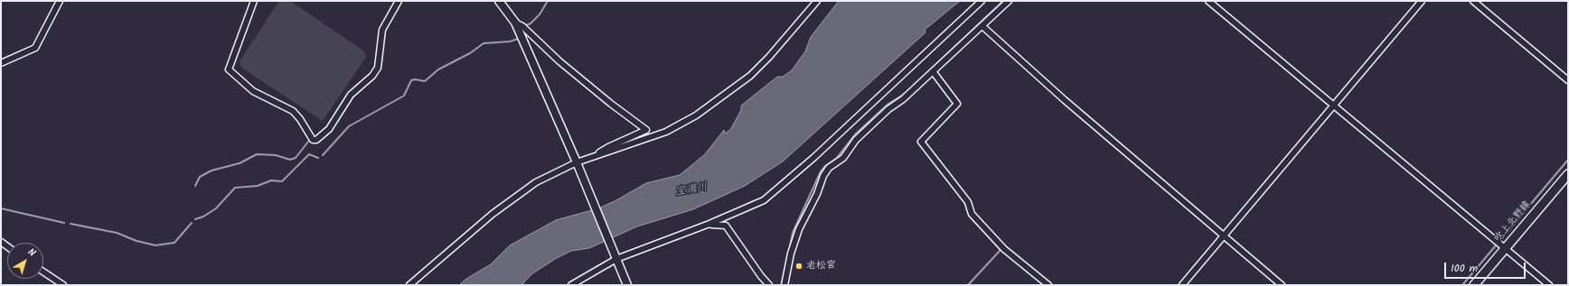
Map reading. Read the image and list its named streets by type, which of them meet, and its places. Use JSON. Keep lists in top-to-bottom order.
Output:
{
  "streets": {
    "main road": ["吹上北野線"]
  },
  "water": ["宝満川"],
  "places": ["老松宮"],
  "scale_bar": "100 m",
  "north": "top right"
}
